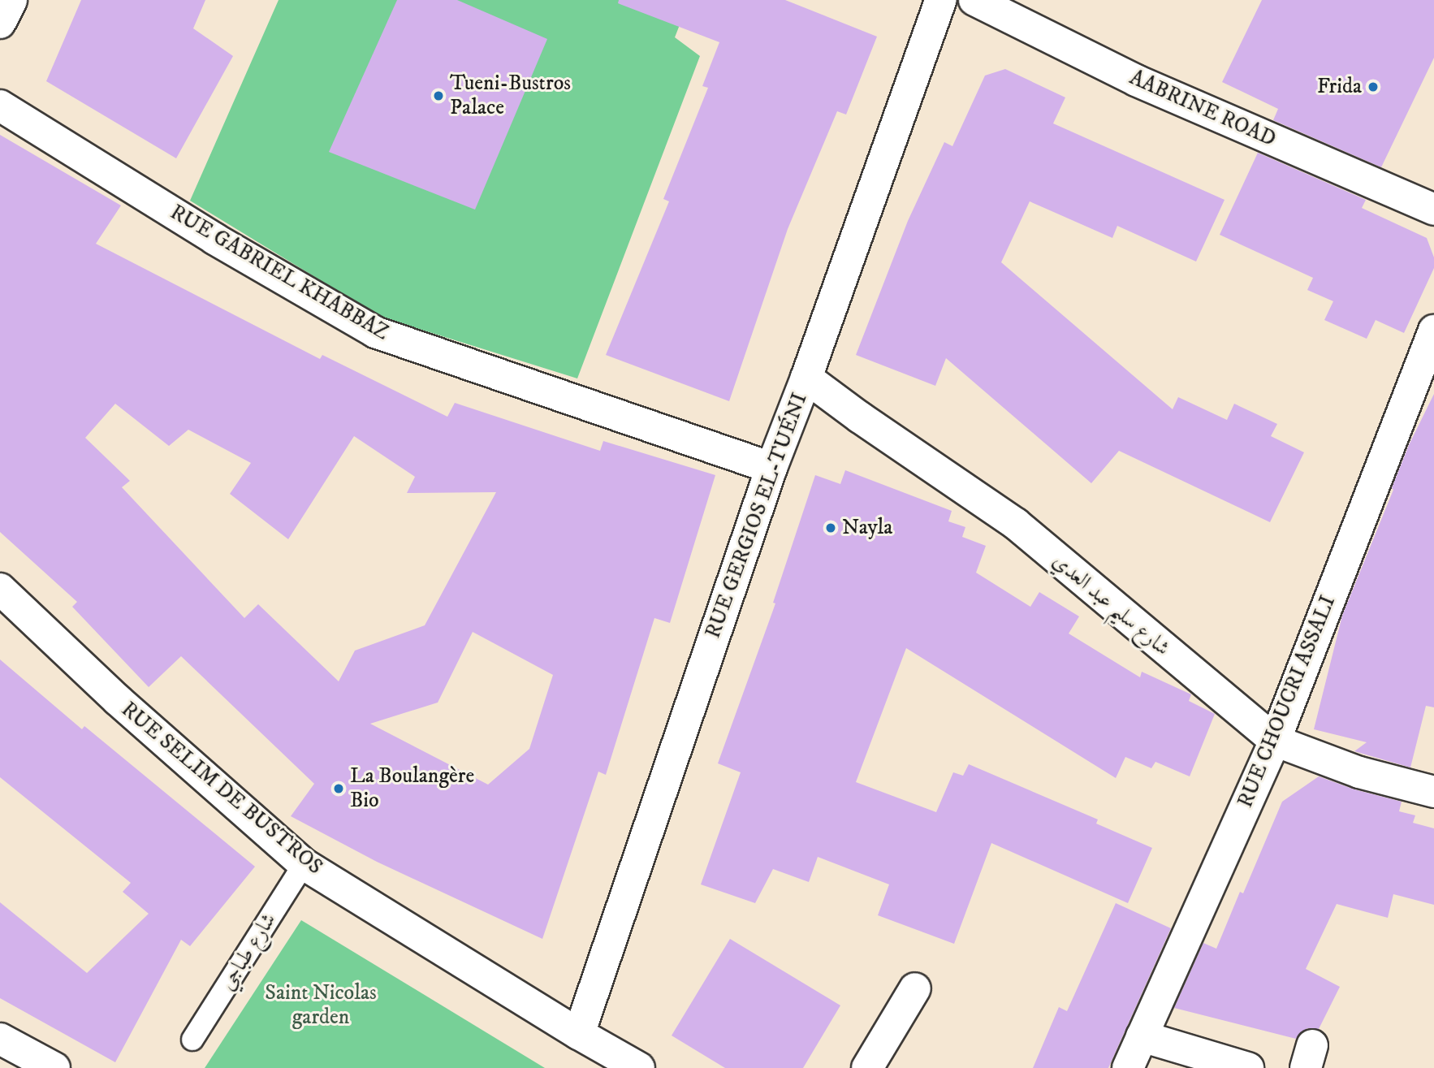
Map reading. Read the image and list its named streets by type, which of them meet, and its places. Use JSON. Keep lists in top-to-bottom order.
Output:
{
  "streets": {
    "main road": [
      "AABRINE ROAD",
      "RUE GABRIEL KHABBAZ",
      "RUE GERGIOS EL-TUÉNI",
      "شارع سليم عبد العدي",
      "RUE CHOUCRI ASSALI",
      "RUE SELIM DE BUSTROS"
    ],
    "lane": ["شارع طباجي"]
  },
  "crossings": [
    ["RUE GABRIEL KHABBAZ", "RUE GERGIOS EL-TUÉNI"],
    ["RUE GERGIOS EL-TUÉNI", "شارع سليم عبد العدي"],
    ["RUE GERGIOS EL-TUÉNI", "RUE SELIM DE BUSTROS"],
    ["شارع سليم عبد العدي", "RUE CHOUCRI ASSALI"],
    ["RUE SELIM DE BUSTROS", "شارع طباجي"]
  ],
  "parks": ["Saint Nicolas garden"],
  "places": [
    "Frida",
    "Tueni-Bustros Palace",
    "Nayla",
    "La Boulangère Bio"
  ]
}
